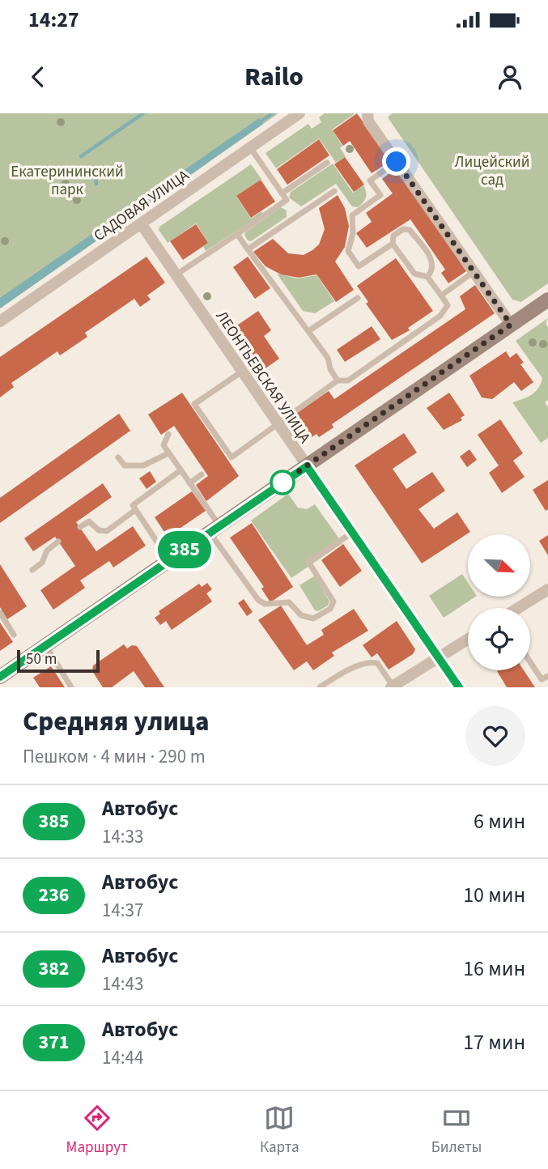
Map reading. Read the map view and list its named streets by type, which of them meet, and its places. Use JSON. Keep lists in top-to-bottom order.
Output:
{
  "streets": {
    "street": ["САДОВАЯ УЛИЦА", "ЛЕОНТЬЕВСКАЯ УЛИЦА"]
  },
  "crossings": [
    ["САДОВАЯ УЛИЦА", "ЛЕОНТЬЕВСКАЯ УЛИЦА"]
  ],
  "parks": ["Лицейский сад", "Екатерининский парк"],
  "lines": ["bus line 385"],
  "scale_bar": "50 m",
  "north": "bottom right",
  "page": {
    "status": "14:27",
    "header": "Railo",
    "on_map": "385",
    "scale": "50 m",
    "heading": ["Средняя улица", "Пешком · 4 мин · 290 m"],
    "list": [
      {
        "mark": "385",
        "name": "Автобус",
        "note": "14:33",
        "value": "6 мин"
      },
      {
        "mark": "236",
        "name": "Автобус",
        "note": "14:37",
        "value": "10 мин"
      },
      {
        "mark": "382",
        "name": "Автобус",
        "note": "14:43",
        "value": "16 мин"
      },
      {
        "mark": "371",
        "name": "Автобус",
        "note": "14:44",
        "value": "17 мин"
      }
    ],
    "tabs": ["Маршрут", "Карта", "Билеты"]
  }
}
